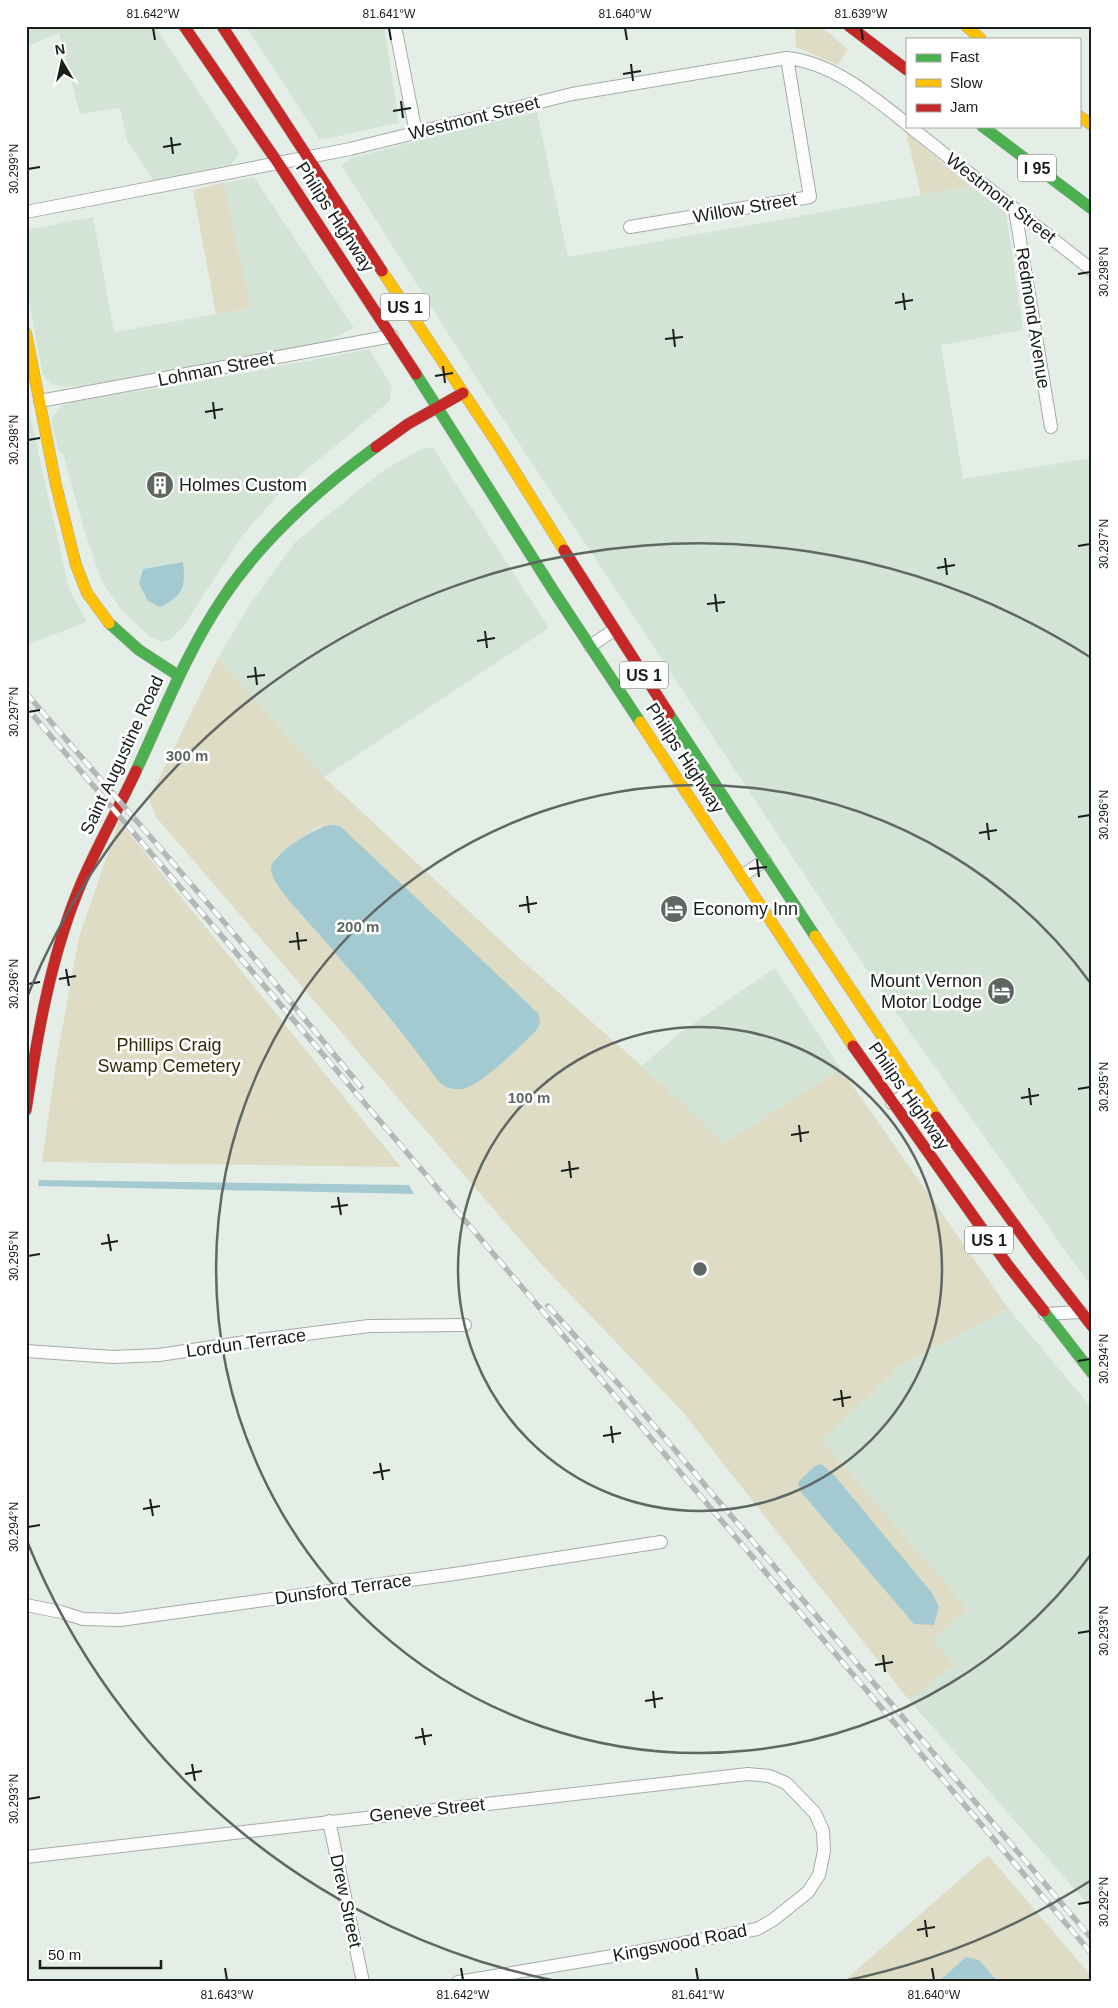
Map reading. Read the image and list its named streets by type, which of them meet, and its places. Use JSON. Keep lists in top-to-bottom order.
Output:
{
  "streets": {
    "main road": [
      "I 95",
      "Philips Highway",
      "US 1",
      "Saint Augustine Road"
    ],
    "street": [
      "Westmont Street",
      "Willow Street",
      "Redmond Avenue",
      "Lohman Street",
      "Lordun Terrace",
      "Dunsford Terrace",
      "Geneve Street",
      "Drew Street",
      "Kingswood Road"
    ]
  },
  "crossings": [
    ["Westmont Street", "Willow Street"],
    ["Westmont Street", "Philips Highway"],
    ["Westmont Street", "Redmond Avenue"],
    ["Philips Highway", "Lohman Street"],
    ["Lohman Street", "Saint Augustine Road"],
    ["Geneve Street", "Drew Street"],
    ["Geneve Street", "Kingswood Road"]
  ],
  "parks": ["Phillips Craig Swamp Cemetery"],
  "places": {
    "building": ["Holmes Custom"],
    "hotel": ["Economy Inn", "Mount Vernon Motor Lodge"]
  },
  "legend": ["Fast", "Slow", "Jam"],
  "scale_bar": "50 m",
  "north": "top",
  "coordinates": [
    "81.642°W",
    "81.641°W",
    "81.640°W",
    "81.639°W",
    "30.299°N",
    "30.298°N",
    "30.297°N",
    "30.296°N",
    "30.295°N",
    "30.294°N",
    "30.293°N",
    "30.292°N",
    "81.643°W"
  ],
  "rings": ["300 m", "200 m", "100 m"]
}
